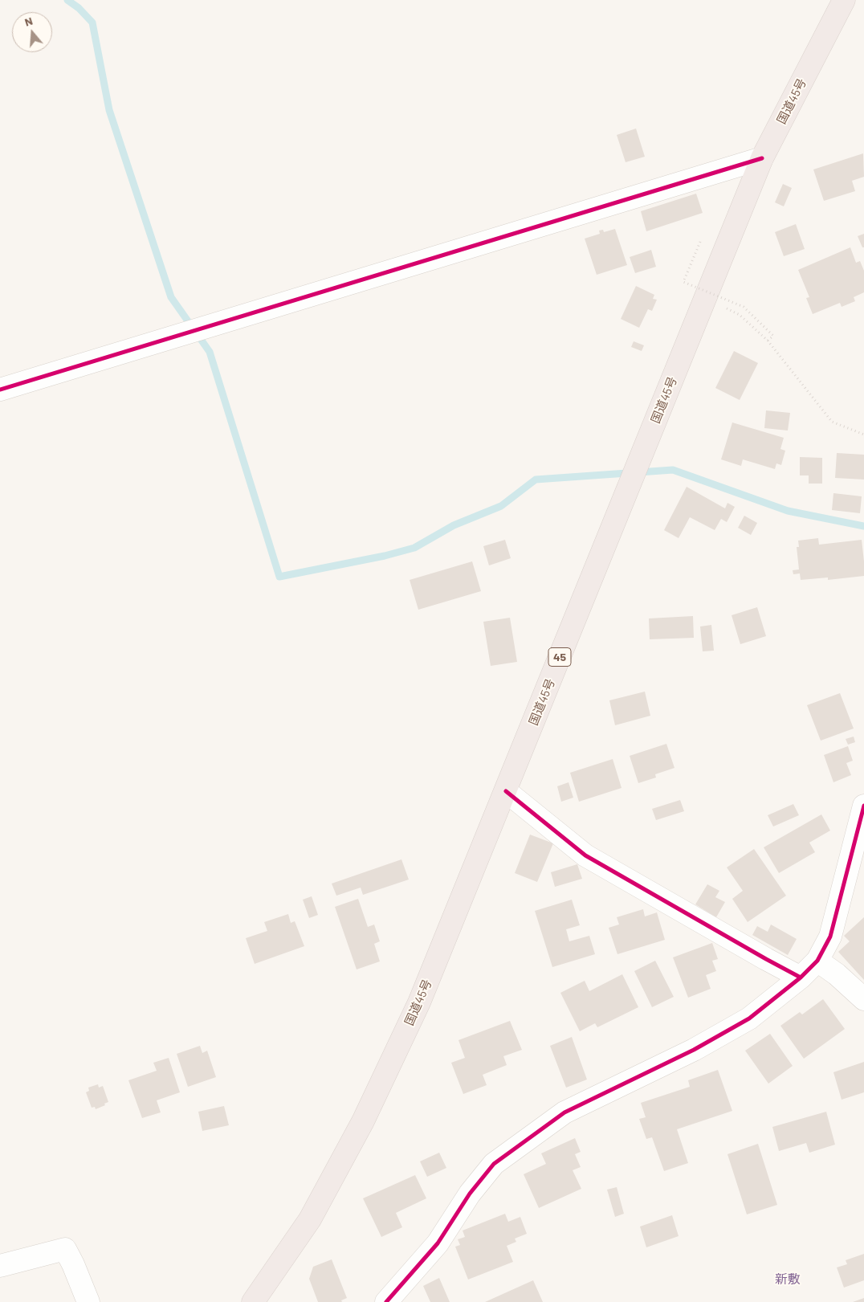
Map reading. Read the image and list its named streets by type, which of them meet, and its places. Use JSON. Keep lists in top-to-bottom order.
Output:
{
  "streets": {
    "highway": ["国道45号", "45"]
  },
  "districts": ["新敷"],
  "north": "top"
}
